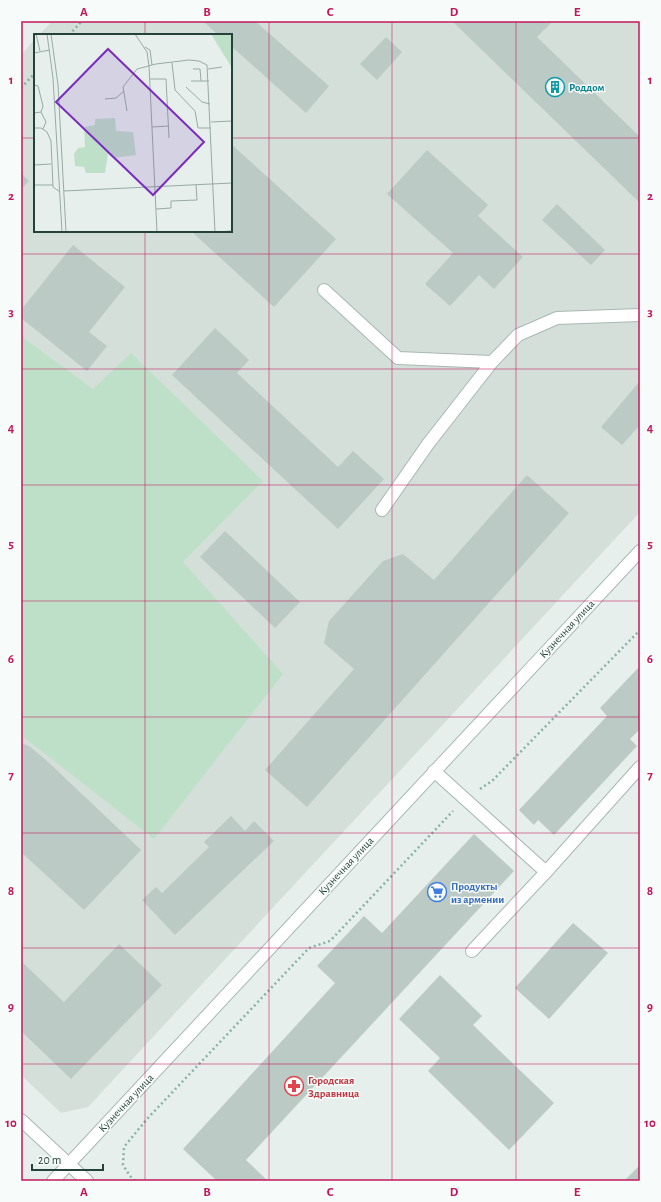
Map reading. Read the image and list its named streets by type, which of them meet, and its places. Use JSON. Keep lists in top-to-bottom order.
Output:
{
  "streets": {
    "street": ["Кузнечная улица"]
  },
  "places": {
    "building": ["Роддом"],
    "supermarket": ["Продукты из армении"],
    "pharmacy": ["Городская Здравница"]
  },
  "scale_bar": "20 m",
  "grid": {
    "columns": [
      "A",
      "B",
      "C",
      "D",
      "E"
    ],
    "rows": [
      "1",
      "2",
      "3",
      "4",
      "5",
      "6",
      "7",
      "8",
      "9",
      "10"
    ]
  }
}
